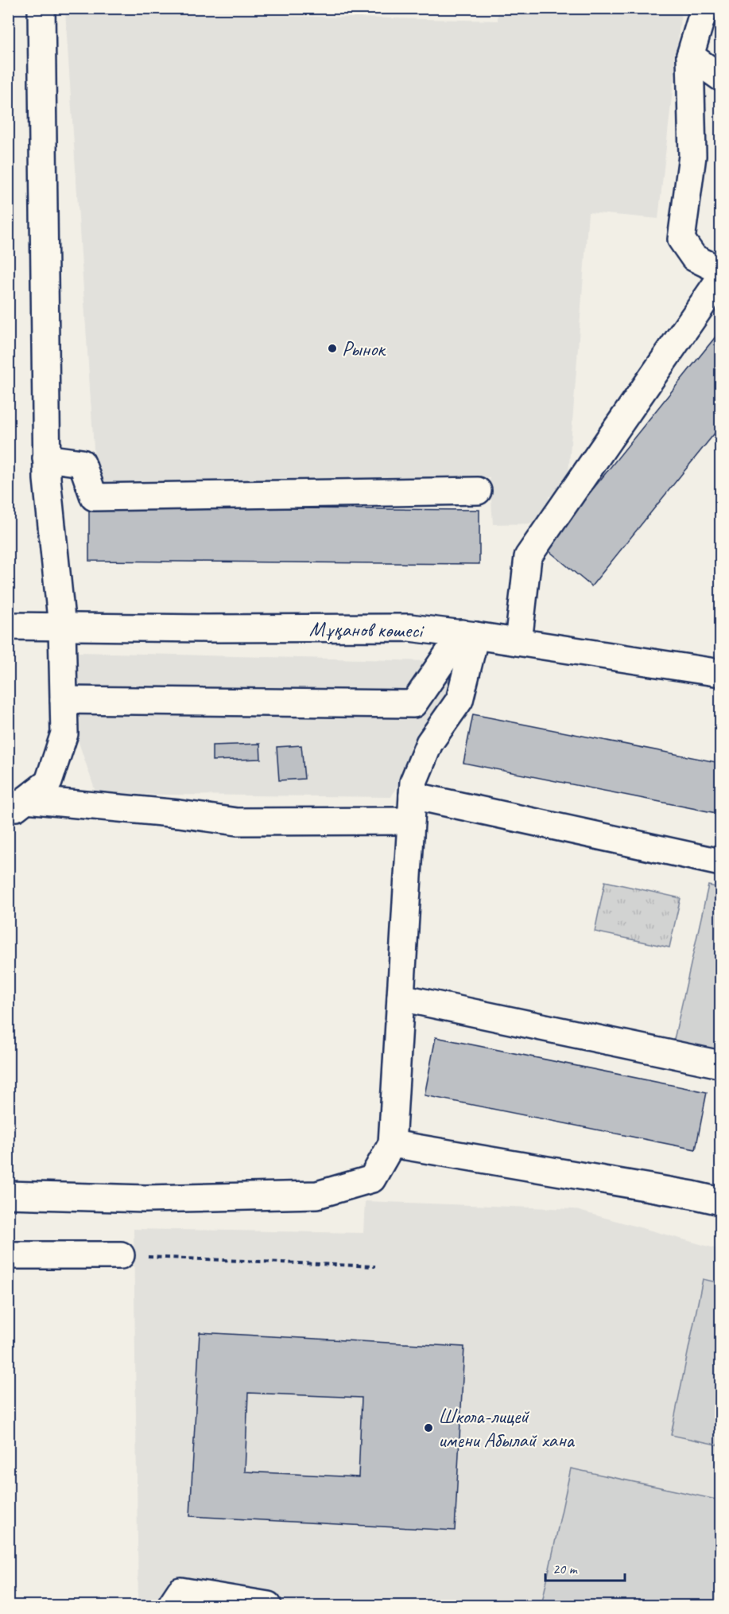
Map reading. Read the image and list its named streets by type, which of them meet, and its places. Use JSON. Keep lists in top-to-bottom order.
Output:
{
  "streets": {
    "street": ["Мұқанов көшесі"]
  },
  "places": ["Рынок", "Школа-лицей имени Абылай хана"],
  "scale_bar": "20 m"
}
